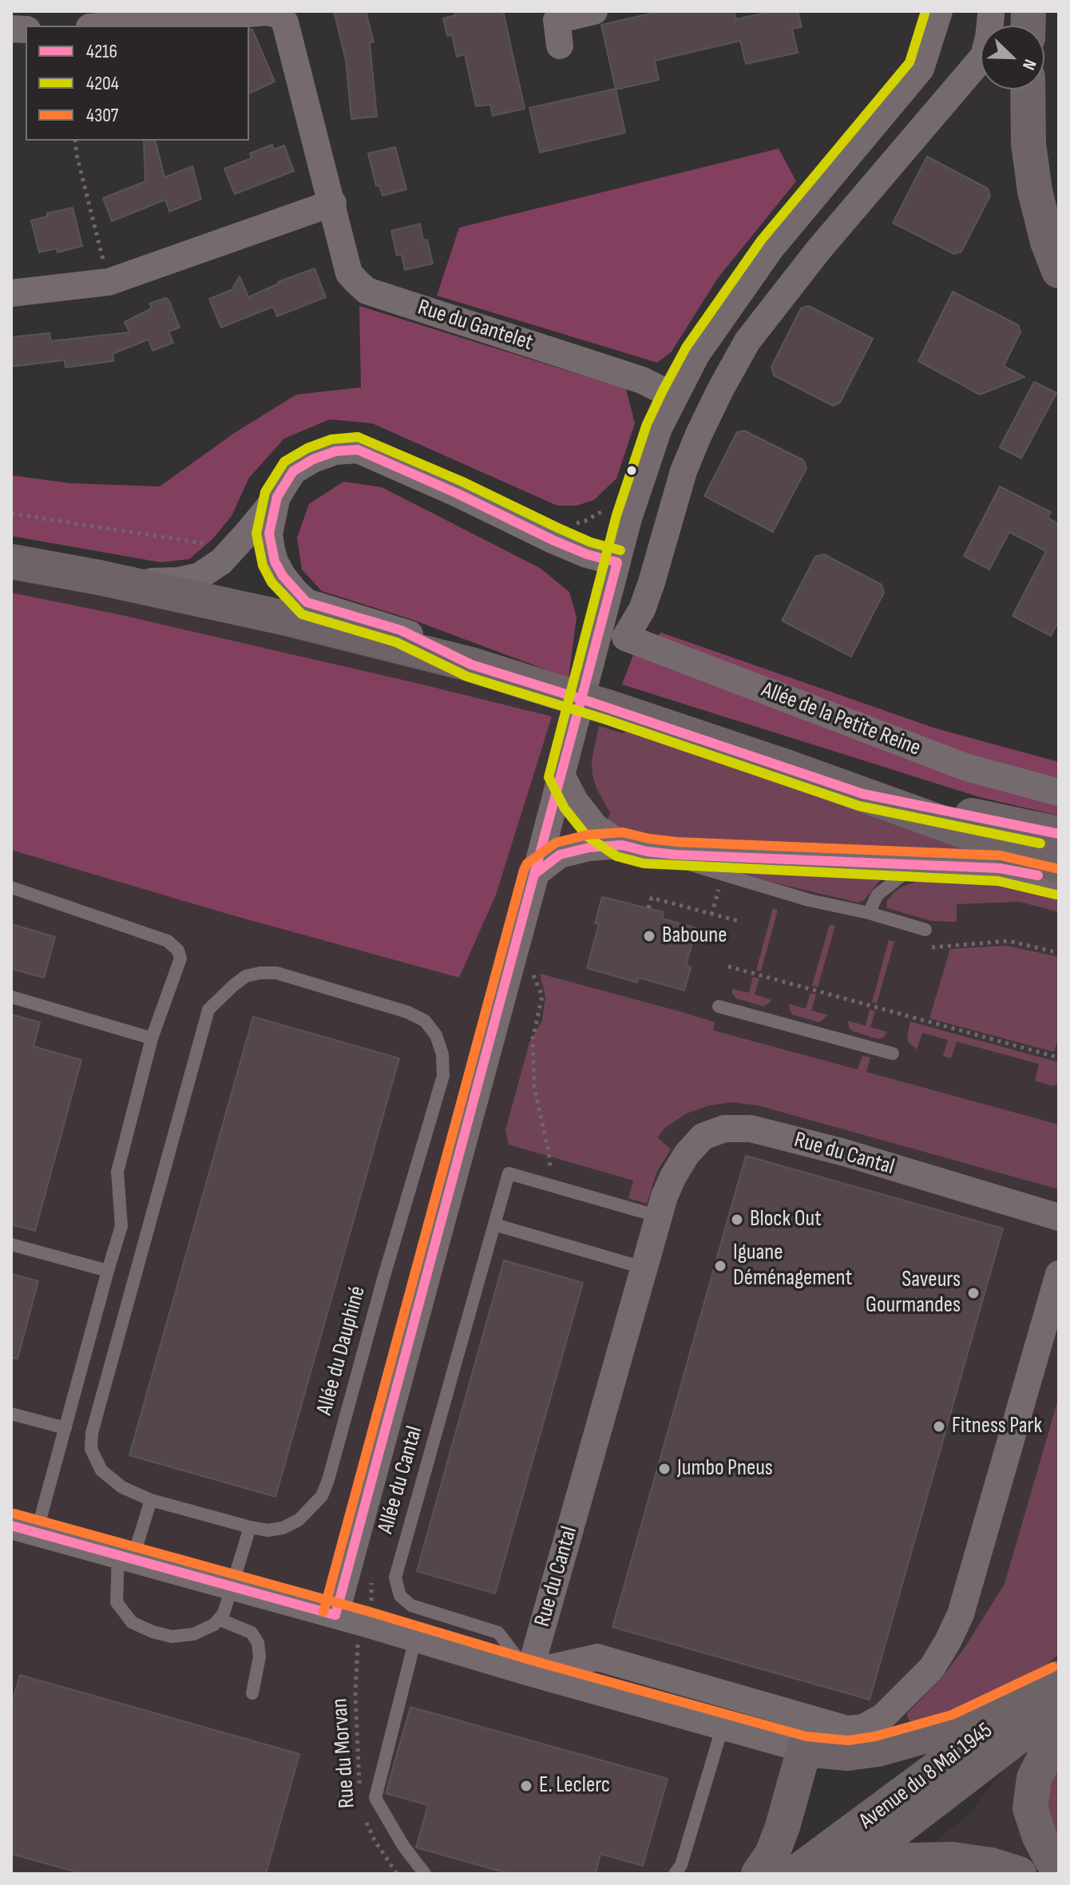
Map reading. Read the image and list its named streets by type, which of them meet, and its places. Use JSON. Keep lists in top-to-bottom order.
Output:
{
  "streets": {
    "main road": ["Avenue du 8 Mai 1945"],
    "street": ["Rue du Gantelet", "Allée de la Petite Reine", "Rue du Cantal"],
    "lane": ["Allée du Dauphiné", "Allée du Cantal"],
    "path": ["Rue du Morvan"]
  },
  "crossings": [
    ["Rue du Cantal", "Allée du Cantal"]
  ],
  "places": [
    "Baboune",
    "Block Out",
    "Iguane Déménagement",
    "Saveurs Gourmandes",
    "Fitness Park",
    "Jumbo Pneus",
    "E. Leclerc"
  ],
  "lines": ["transit line 4204", "transit line 4216", "transit line 4307"],
  "legend": ["4216", "4204", "4307"],
  "north": "bottom right"
}
